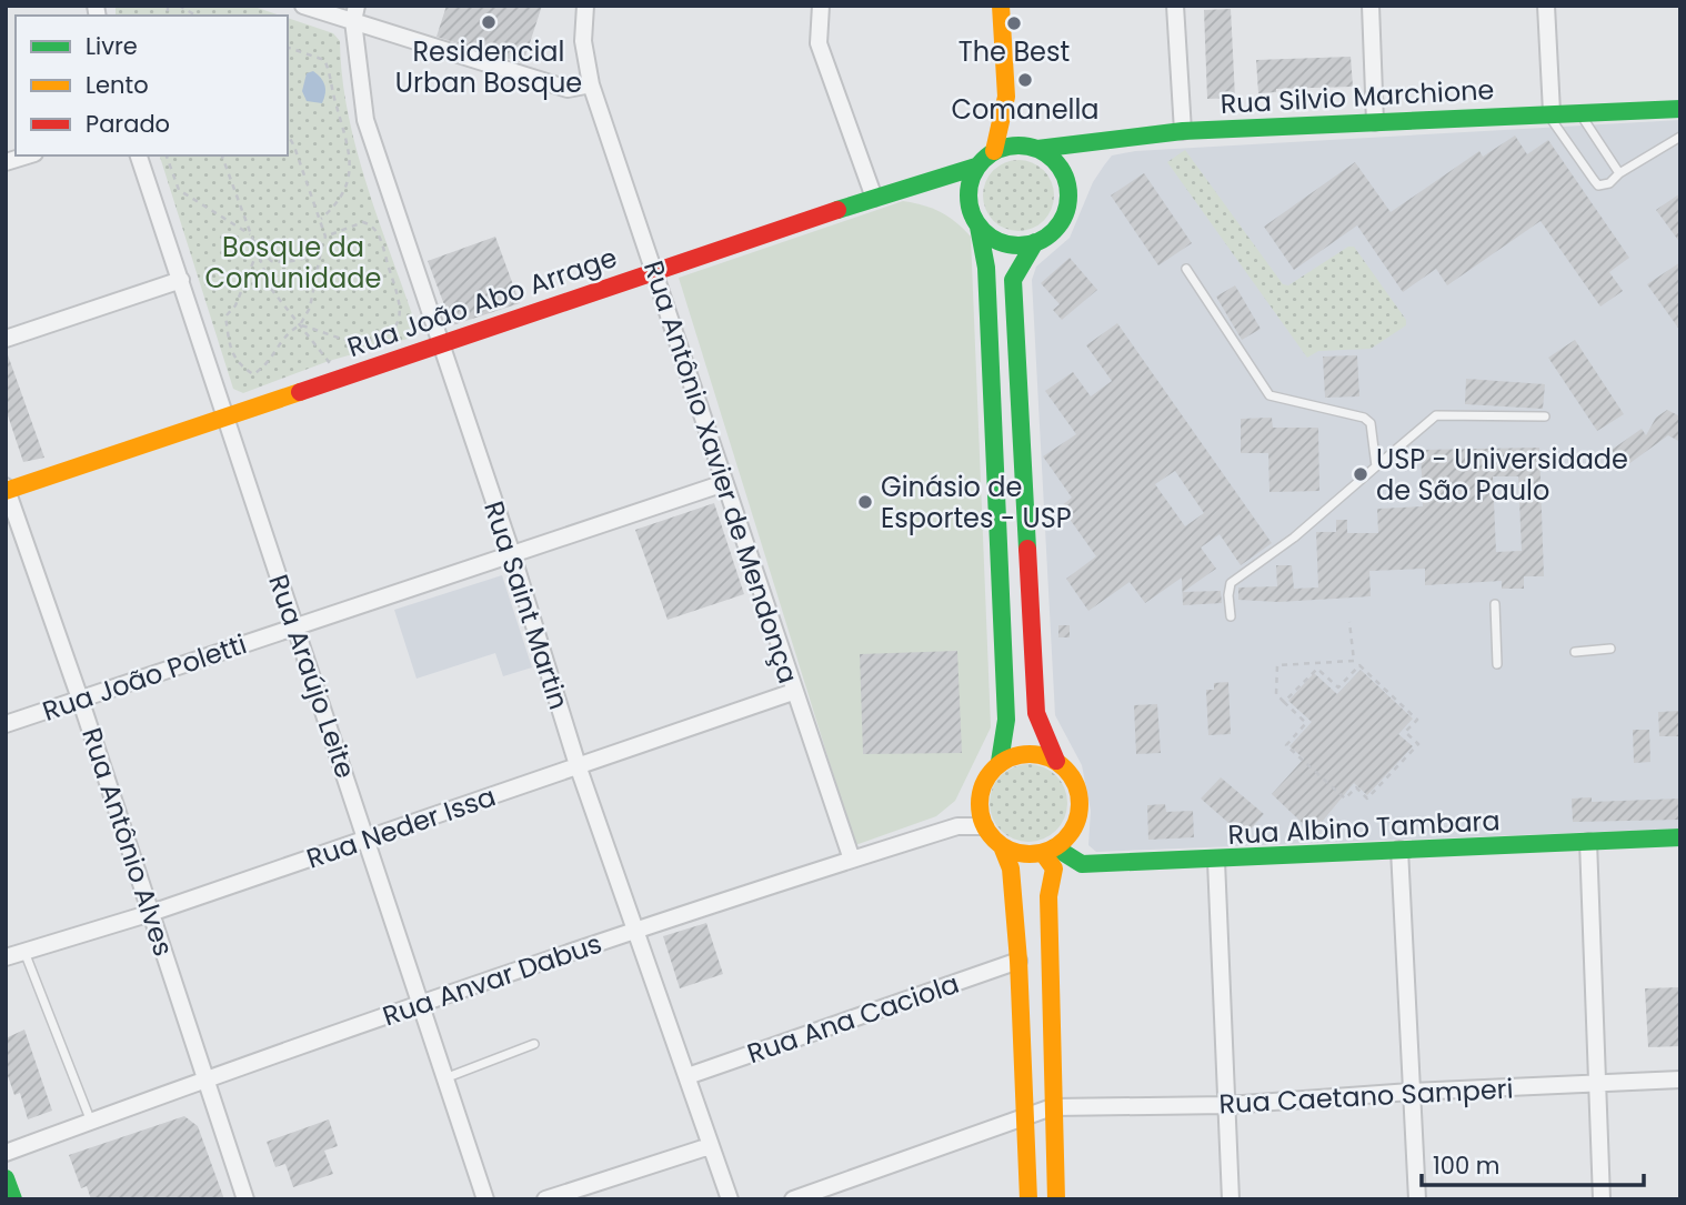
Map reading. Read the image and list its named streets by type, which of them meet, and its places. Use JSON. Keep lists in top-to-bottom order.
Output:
{
  "streets": {
    "street": [
      "Rua Silvio Marchione",
      "Rua João Abo Arrage",
      "Rua Antônio Xavier de Mendonça",
      "Rua Saint Martin",
      "Rua Araújo Leite",
      "Rua João Poletti",
      "Rua Neder Issa",
      "Rua Albino Tambara",
      "Rua Antônio Alves",
      "Rua Anvar Dabus",
      "Rua Ana Caciola",
      "Rua Caetano Samperi"
    ]
  },
  "crossings": [
    ["Rua Silvio Marchione", "Rua João Abo Arrage"],
    ["Rua João Abo Arrage", "Rua Antônio Xavier de Mendonça"],
    ["Rua João Abo Arrage", "Rua Saint Martin"],
    ["Rua João Abo Arrage", "Rua Araújo Leite"],
    ["Rua João Abo Arrage", "Rua Antônio Alves"],
    ["Rua Antônio Xavier de Mendonça", "Rua João Poletti"],
    ["Rua Antônio Xavier de Mendonça", "Rua Neder Issa"],
    ["Rua Antônio Xavier de Mendonça", "Rua Anvar Dabus"],
    ["Rua Saint Martin", "Rua João Poletti"],
    ["Rua Saint Martin", "Rua Neder Issa"],
    ["Rua Saint Martin", "Rua Anvar Dabus"],
    ["Rua Saint Martin", "Rua Ana Caciola"],
    ["Rua Araújo Leite", "Rua João Poletti"],
    ["Rua Araújo Leite", "Rua Neder Issa"],
    ["Rua Araújo Leite", "Rua Anvar Dabus"],
    ["Rua João Poletti", "Rua Antônio Alves"],
    ["Rua Neder Issa", "Rua Antônio Alves"],
    ["Rua Albino Tambara", "Rua Anvar Dabus"],
    ["Rua Antônio Alves", "Rua Anvar Dabus"]
  ],
  "parks": ["Bosque da Comunidade"],
  "places": [
    "Residencial Urban Bosque",
    "The Best",
    "Comanella",
    "USP - Universidade de São Paulo",
    "Ginásio de Esportes - USP"
  ],
  "legend": ["Livre", "Lento", "Parado"],
  "scale_bar": "100 m"
}
